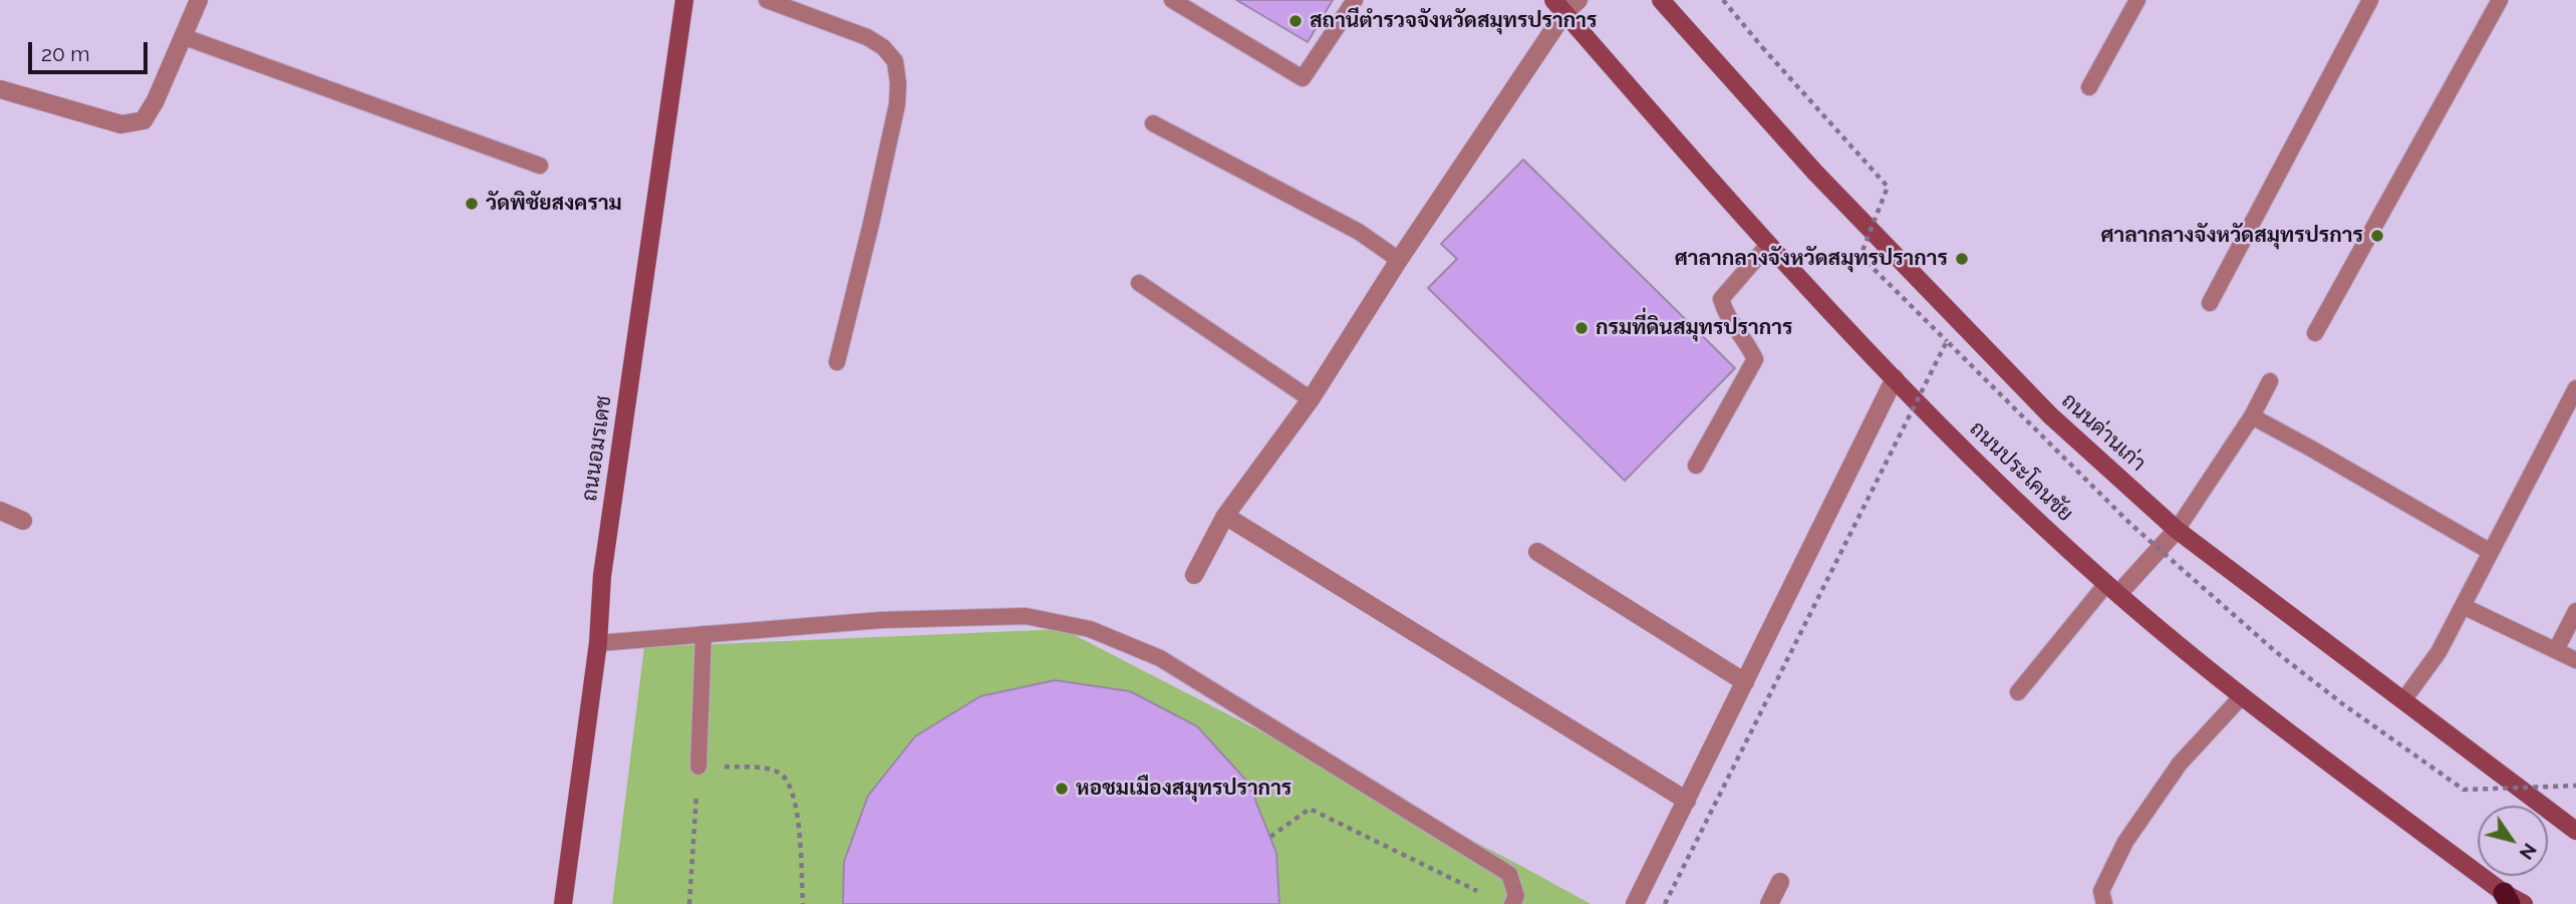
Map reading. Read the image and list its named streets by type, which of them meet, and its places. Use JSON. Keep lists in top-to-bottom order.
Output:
{
  "streets": {
    "main road": ["ถนนด่านเก่า", "ถนนอมรเดช", "ถนนประโคนชัย"]
  },
  "places": [
    "สถานีตำรวจจังหวัดสมุทรปราการ",
    "วัดพิชัยสงคราม",
    "ศาลากลางจังหวัดสมุทรปรการ",
    "ศาลากลางจังหวัดสมุทรปราการ",
    "กรมที่ดินสมุทรปราการ",
    "หอชมเมืองสมุทรปราการ"
  ],
  "scale_bar": "20 m",
  "north": "bottom right"
}
